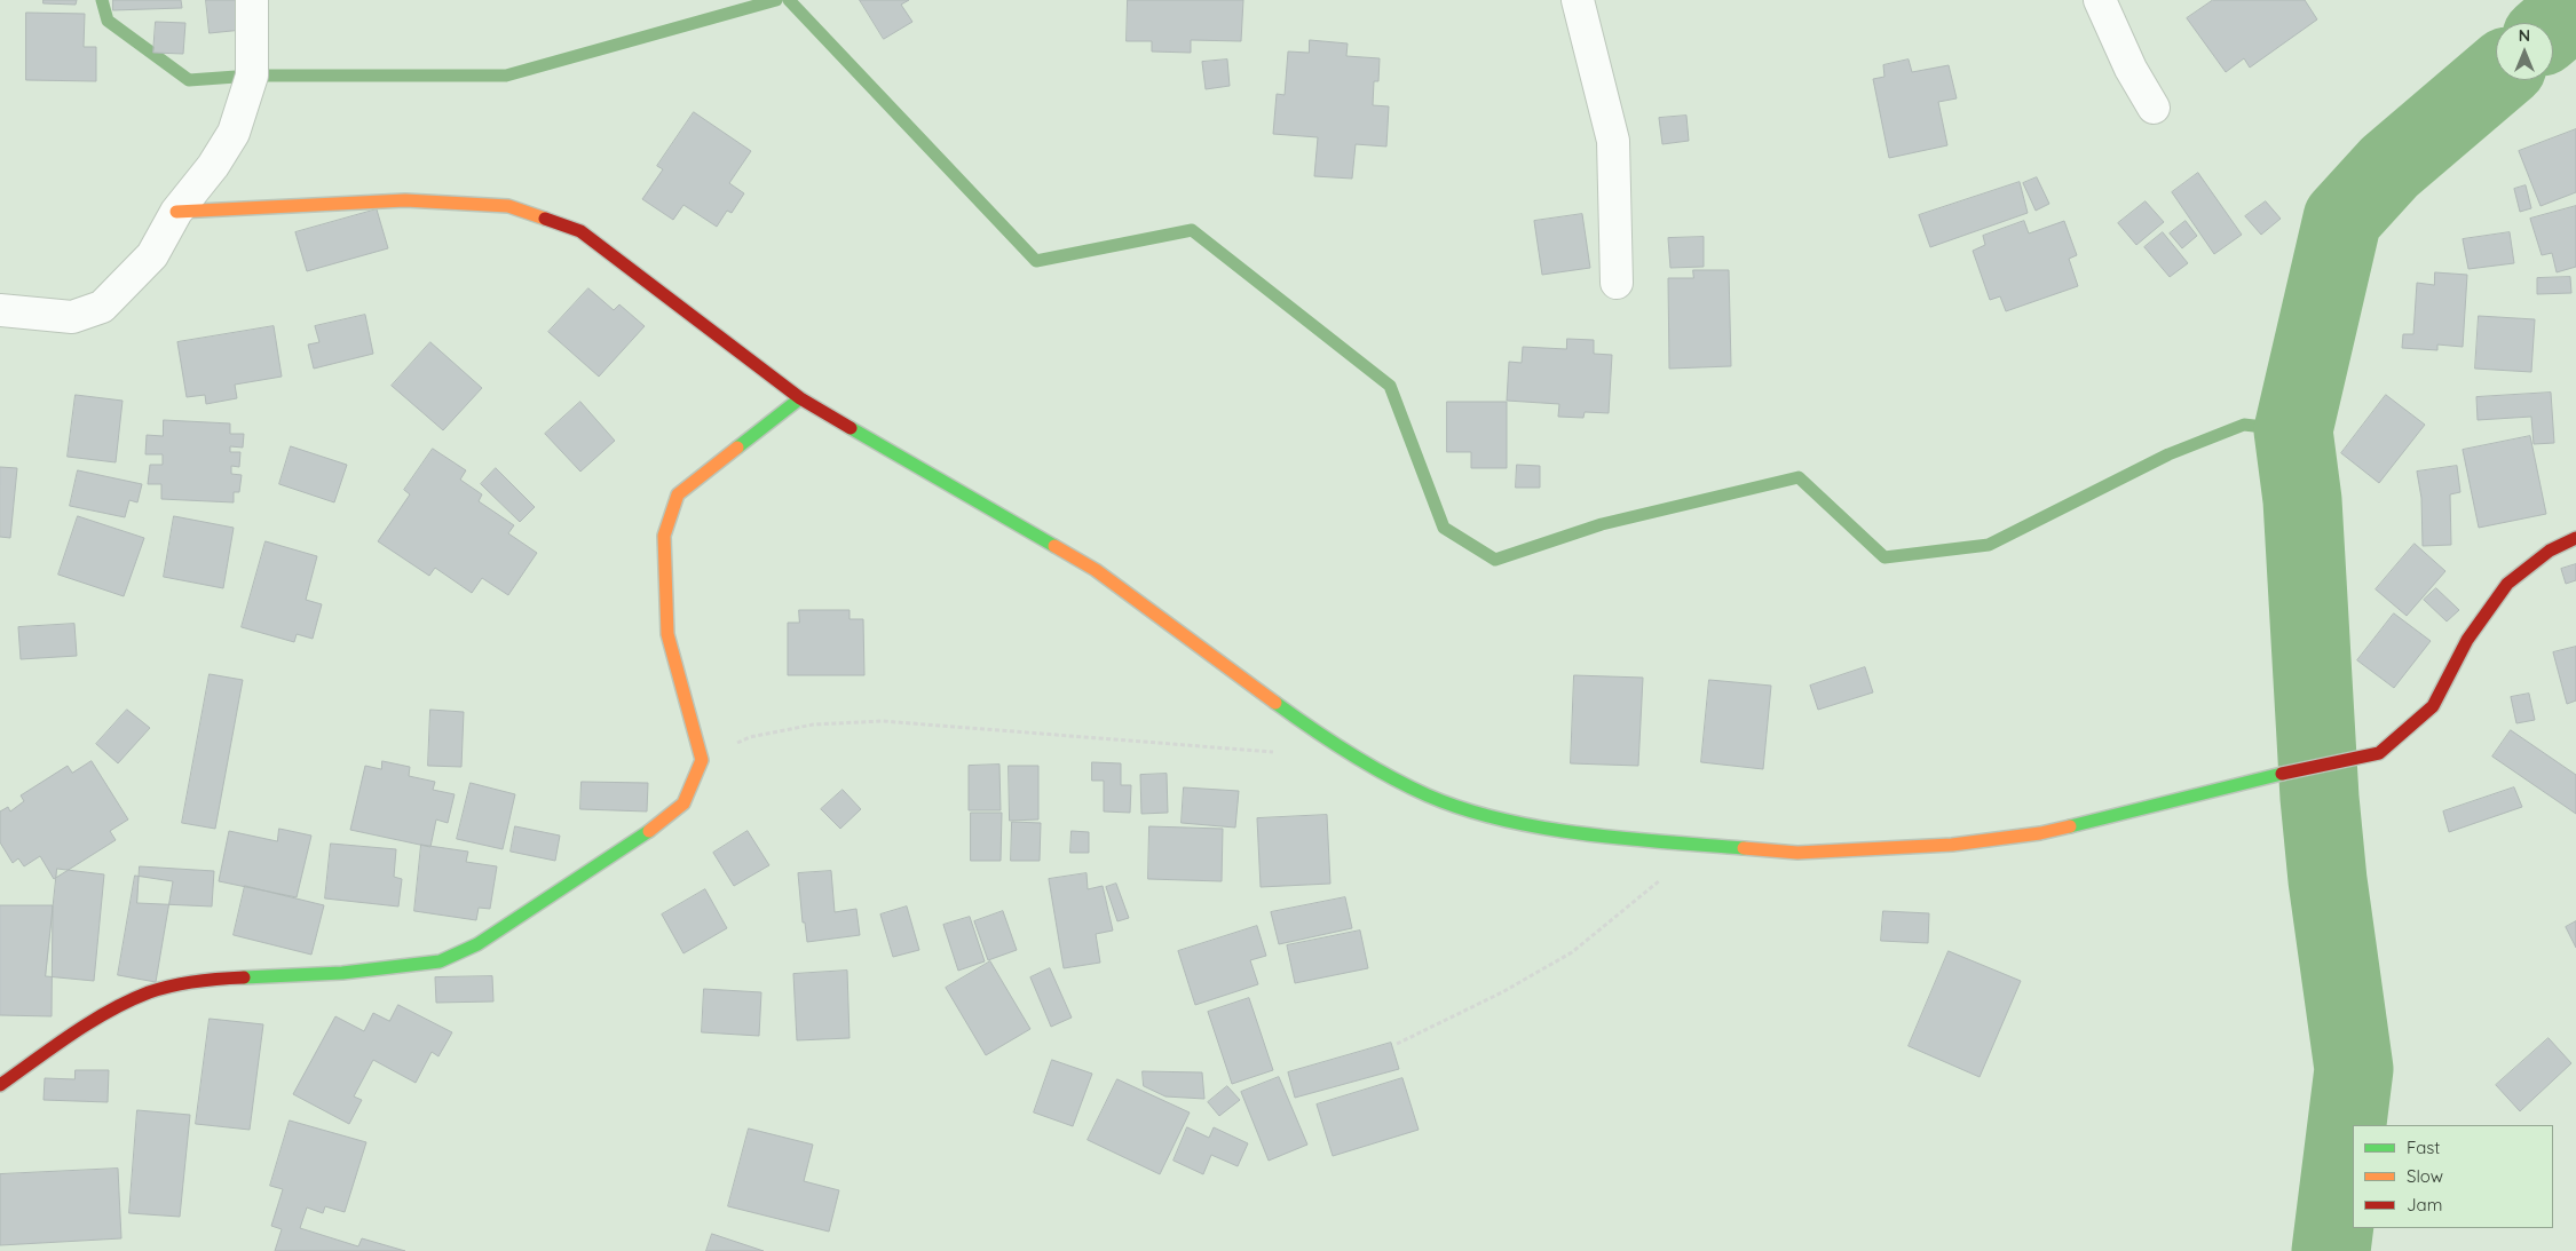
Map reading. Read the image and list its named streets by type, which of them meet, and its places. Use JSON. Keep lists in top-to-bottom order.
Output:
{
  "legend": ["Fast", "Slow", "Jam"],
  "north": "top"
}
